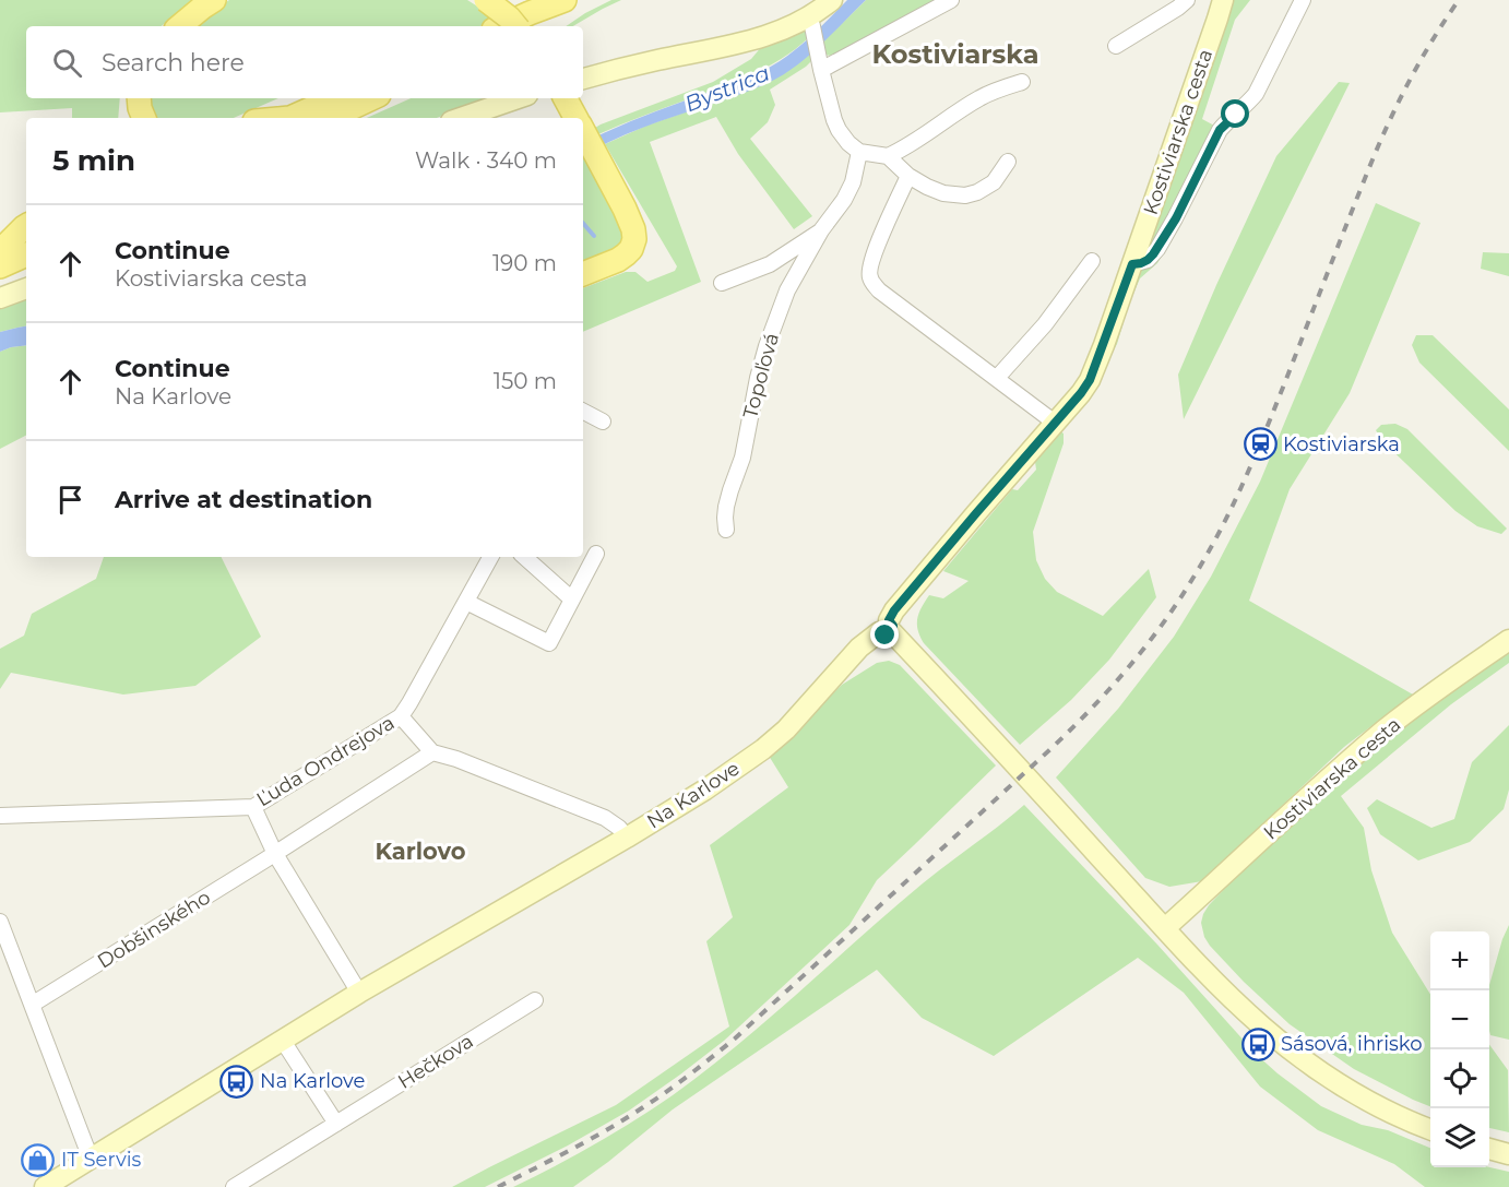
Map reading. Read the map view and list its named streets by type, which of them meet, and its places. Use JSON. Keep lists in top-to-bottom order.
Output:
{
  "streets": {
    "street": [
      "Kostiviarska cesta",
      "Topoľová",
      "Ľuda Ondrejova",
      "Na Karlove",
      "Dobšinského",
      "Hečkova"
    ]
  },
  "crossings": [
    ["Kostiviarska cesta", "Na Karlove"]
  ],
  "districts": ["Kostiviarska", "Karlovo"],
  "water": ["Bystrica"],
  "places": {
    "station": ["Kostiviarska"],
    "bus stop": ["Sásová, ihrisko", "Na Karlove"],
    "shop": ["IT Servis"]
  },
  "page": {
    "search": "Search here",
    "heading": ["5 min", "Walk · 340 m"],
    "list": [
      ["Continue", "Kostiviarska cesta", "190 m"],
      ["Continue", "Na Karlove", "150 m"],
      "Arrive at destination"
    ],
    "map_buttons": ["+", "−"]
  }
}
